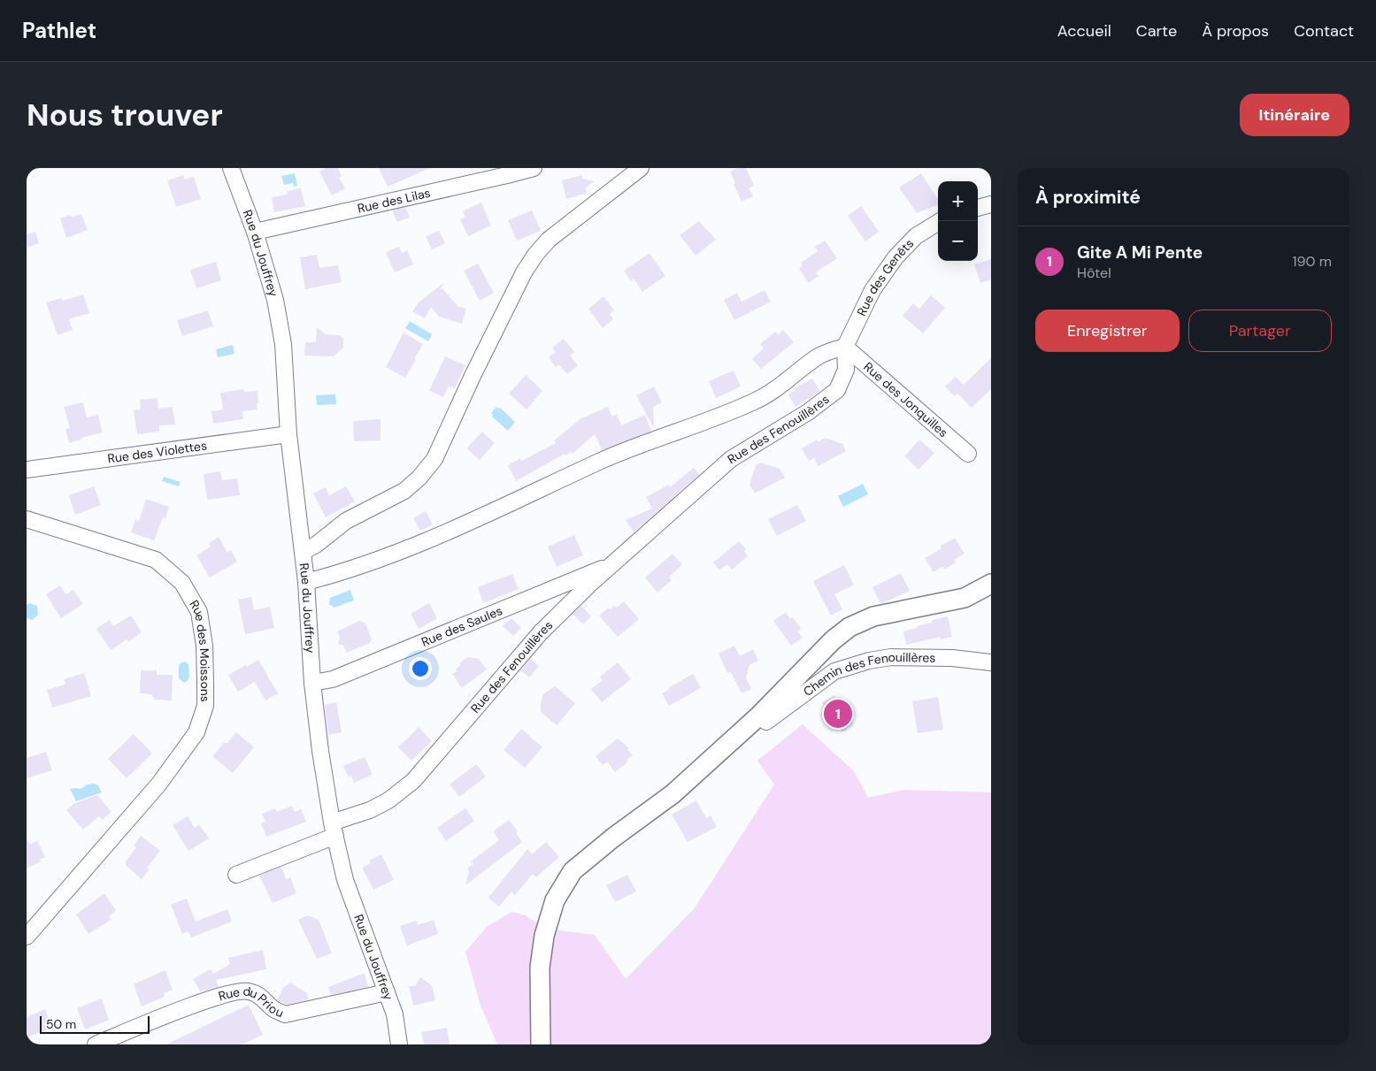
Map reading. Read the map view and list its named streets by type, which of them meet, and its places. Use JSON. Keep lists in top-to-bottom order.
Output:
{
  "streets": {
    "street": [
      "Rue des Lilas",
      "Rue du Jouffrey",
      "Rue des Genêts",
      "Rue des Jonquilles",
      "Rue des Fenouillères",
      "Rue des Violettes",
      "Rue des Saules",
      "Rue des Moissons",
      "Chemin des Fenouillères",
      "Rue du Priou"
    ]
  },
  "crossings": [
    ["Rue des Lilas", "Rue du Jouffrey"],
    ["Rue du Jouffrey", "Rue des Fenouillères"],
    ["Rue du Jouffrey", "Rue des Violettes"],
    ["Rue du Jouffrey", "Rue des Saules"],
    ["Rue du Jouffrey", "Rue du Priou"],
    ["Rue des Genêts", "Rue des Jonquilles"],
    ["Rue des Genêts", "Rue des Fenouillères"],
    ["Rue des Jonquilles", "Rue des Fenouillères"],
    ["Rue des Fenouillères", "Rue des Saules"]
  ],
  "scale_bar": "50 m",
  "page": {
    "header": "Pathlet",
    "nav": [
      "Accueil",
      "Carte",
      "À propos",
      "Contact"
    ],
    "buttons": [
      "Itinéraire",
      ["Enregistrer", "Partager"]
    ],
    "title": "Nous trouver",
    "heading": "À proximité",
    "map_buttons": ["+", "−"],
    "list": [
      {
        "mark": "1",
        "name": "Gite A Mi Pente",
        "note": "Hôtel",
        "value": "190 m"
      }
    ],
    "pins": "1",
    "scale": "50 m"
  }
}
